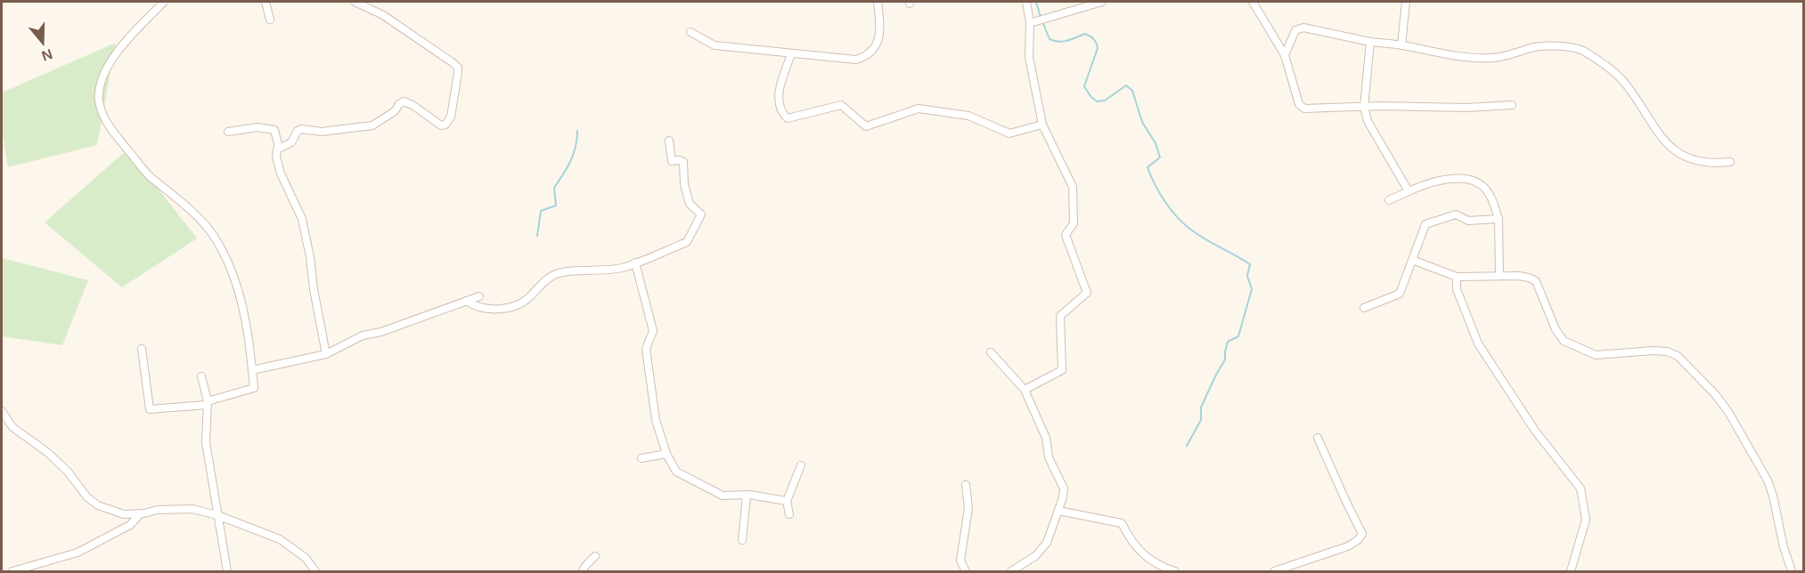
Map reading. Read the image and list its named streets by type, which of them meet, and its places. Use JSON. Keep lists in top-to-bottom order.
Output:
{
  "north": "bottom"
}
